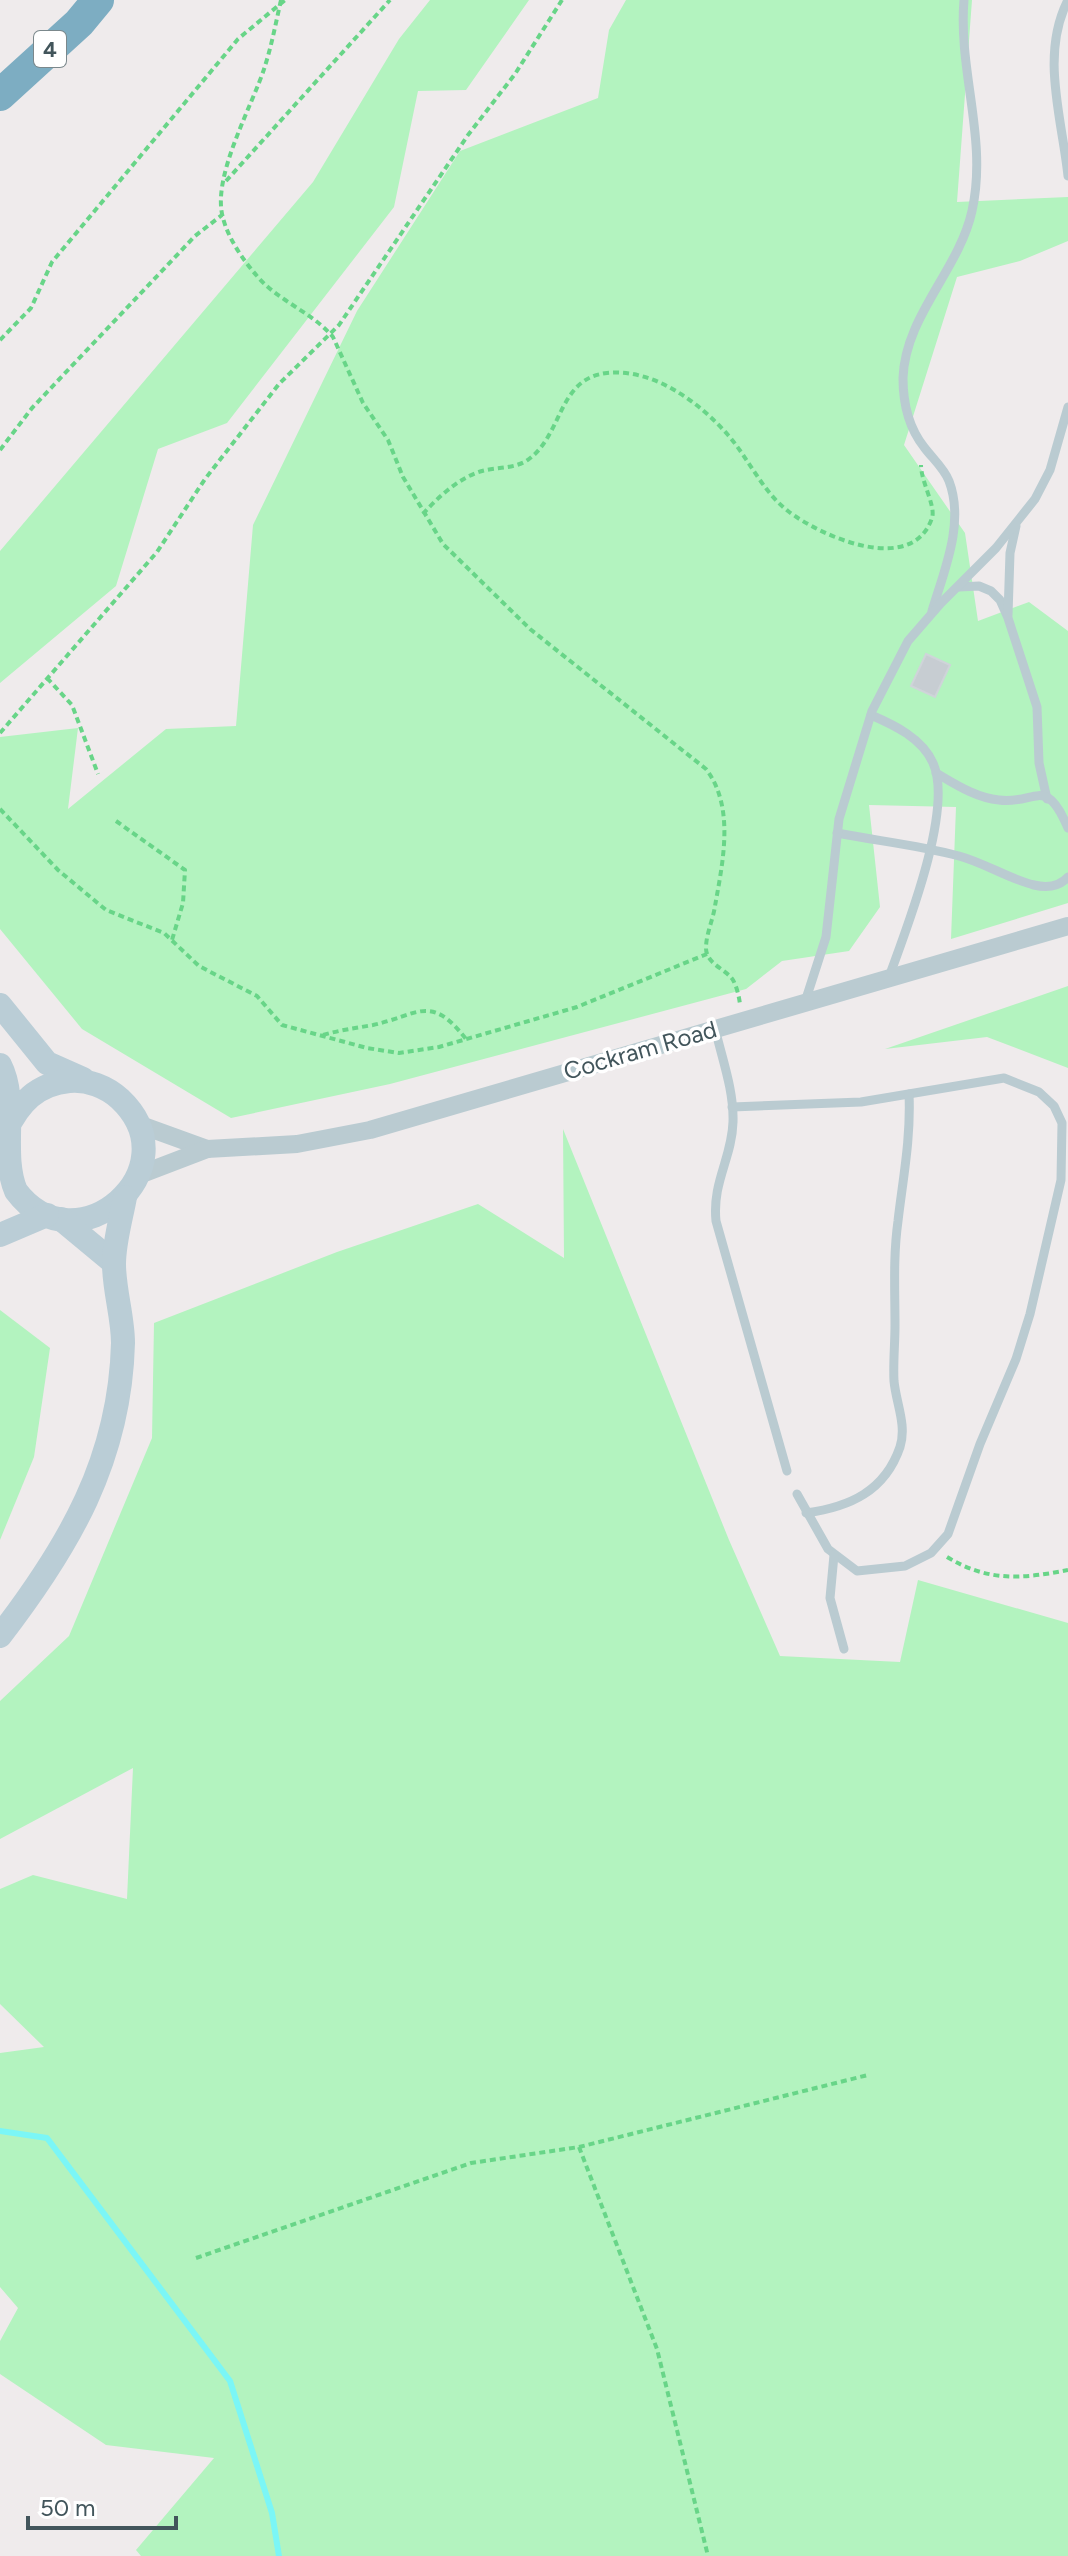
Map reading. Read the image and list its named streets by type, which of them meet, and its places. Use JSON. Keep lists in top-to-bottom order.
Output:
{
  "streets": {
    "highway": ["4"],
    "street": ["Cockram Road"]
  },
  "scale_bar": "50 m"
}
